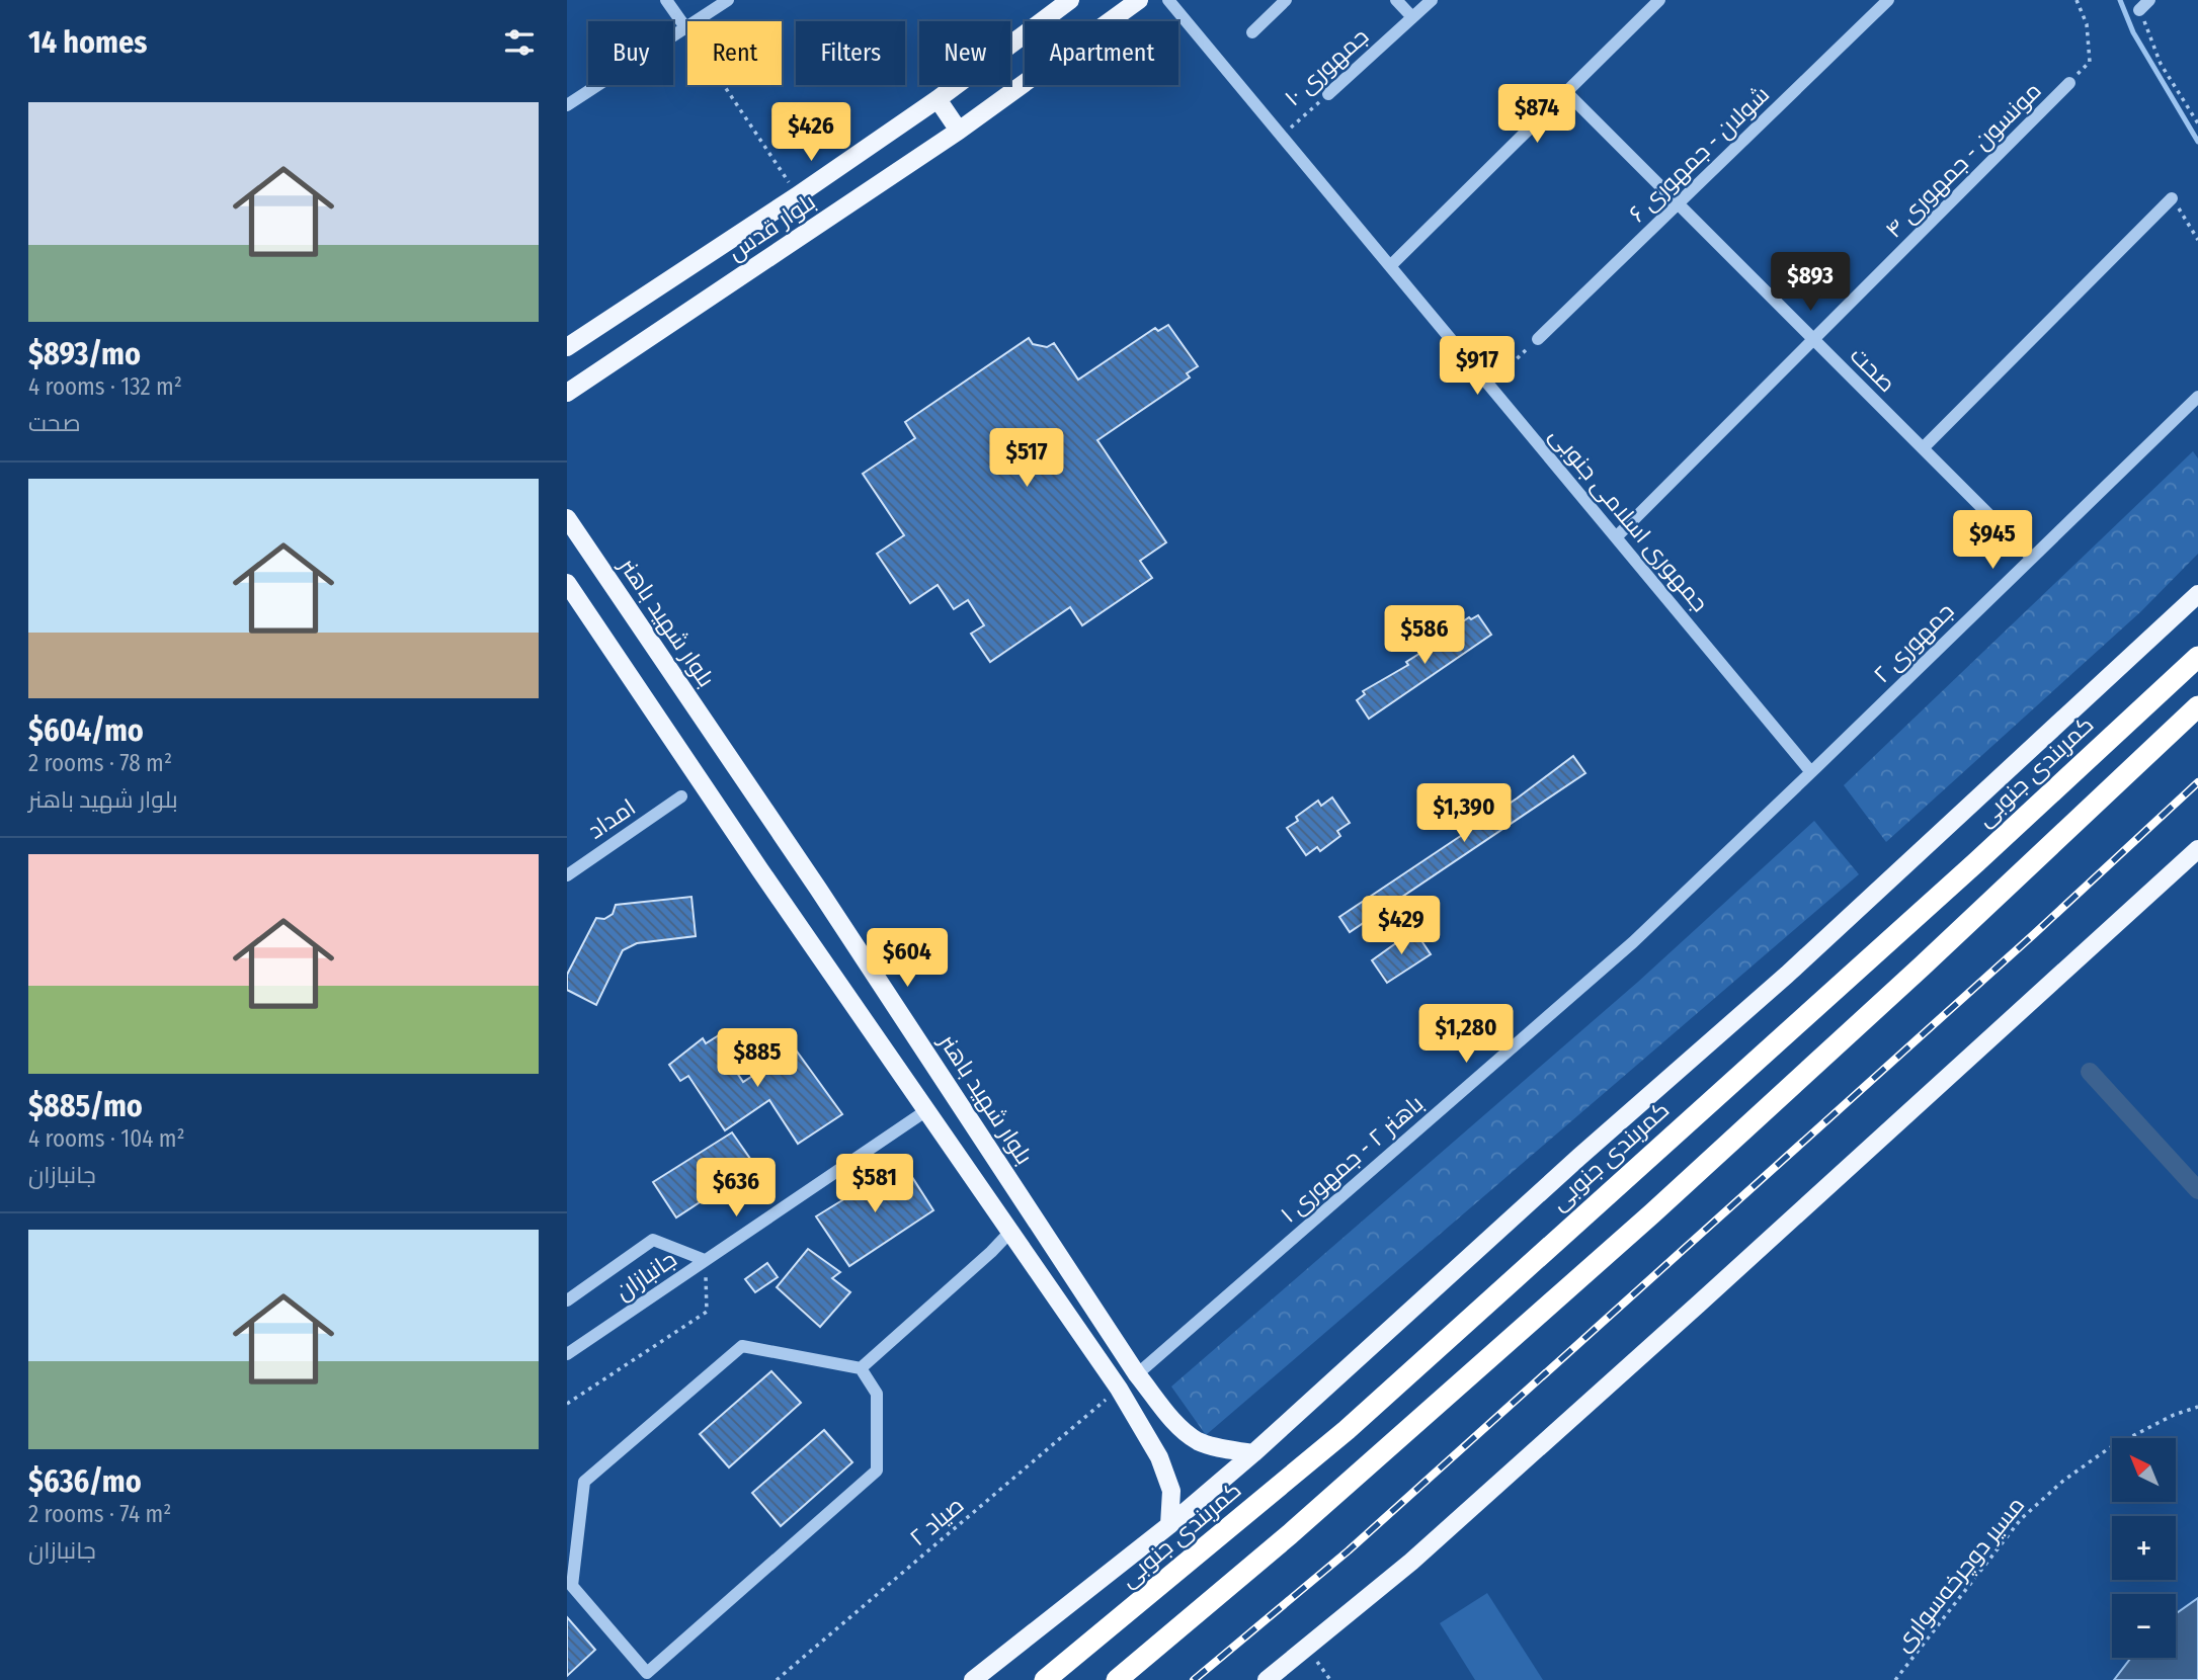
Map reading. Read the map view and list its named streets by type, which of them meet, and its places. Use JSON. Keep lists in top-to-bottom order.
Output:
{
  "streets": {
    "highway": ["کمربندی جنوبی"],
    "main road": ["بلوار قدس", "بلوار شهید باهنر"],
    "street": [
      "جمهوری ۱۰",
      "شولان - جمهوری ۶",
      "مونسون - جمهوری ۴",
      "صحت",
      "جمهوری اسلامی جنوبی",
      "جمهوری ۲",
      "امداد",
      "باهنر ۲ - جمهوری ۱",
      "جانبازان"
    ],
    "path": ["صیاد ۲", "مسیر دوچرخه‌سواری"]
  },
  "crossings": [
    ["جمهوری ۱۰", "جمهوری اسلامی جنوبی"],
    ["شولان - جمهوری ۶", "صحت"],
    ["مونسون - جمهوری ۴", "صحت"],
    ["مونسون - جمهوری ۴", "جمهوری اسلامی جنوبی"],
    ["صحت", "جمهوری ۲"],
    ["جمهوری اسلامی جنوبی", "جمهوری ۲"],
    ["جمهوری اسلامی جنوبی", "باهنر ۲ - جمهوری ۱"],
    ["بلوار شهید باهنر", "باهنر ۲ - جمهوری ۱"],
    ["جمهوری ۲", "باهنر ۲ - جمهوری ۱"]
  ],
  "north": "top left",
  "page": {
    "heading": "14 homes",
    "chip": [
      "Buy",
      "Rent",
      "Filters",
      "New",
      "Apartment"
    ],
    "price": [
      "$874",
      "$426",
      "$893",
      "$917",
      "$517",
      "$945",
      "$586",
      "$1,390",
      "$429",
      "$604",
      "$1,280",
      "$885",
      "$581",
      "$636"
    ],
    "list": [
      {
        "name": "$893/mo",
        "note": "4 rooms · 132 m² · صحت"
      },
      {
        "name": "$604/mo",
        "note": "2 rooms · 78 m² · بلوار شهید باهنر"
      },
      {
        "name": "$885/mo",
        "note": "4 rooms · 104 m² · جانبازان"
      },
      {
        "name": "$636/mo",
        "note": "2 rooms · 74 m² · جانبازان"
      }
    ],
    "map_buttons": ["+", "−"]
  }
}
